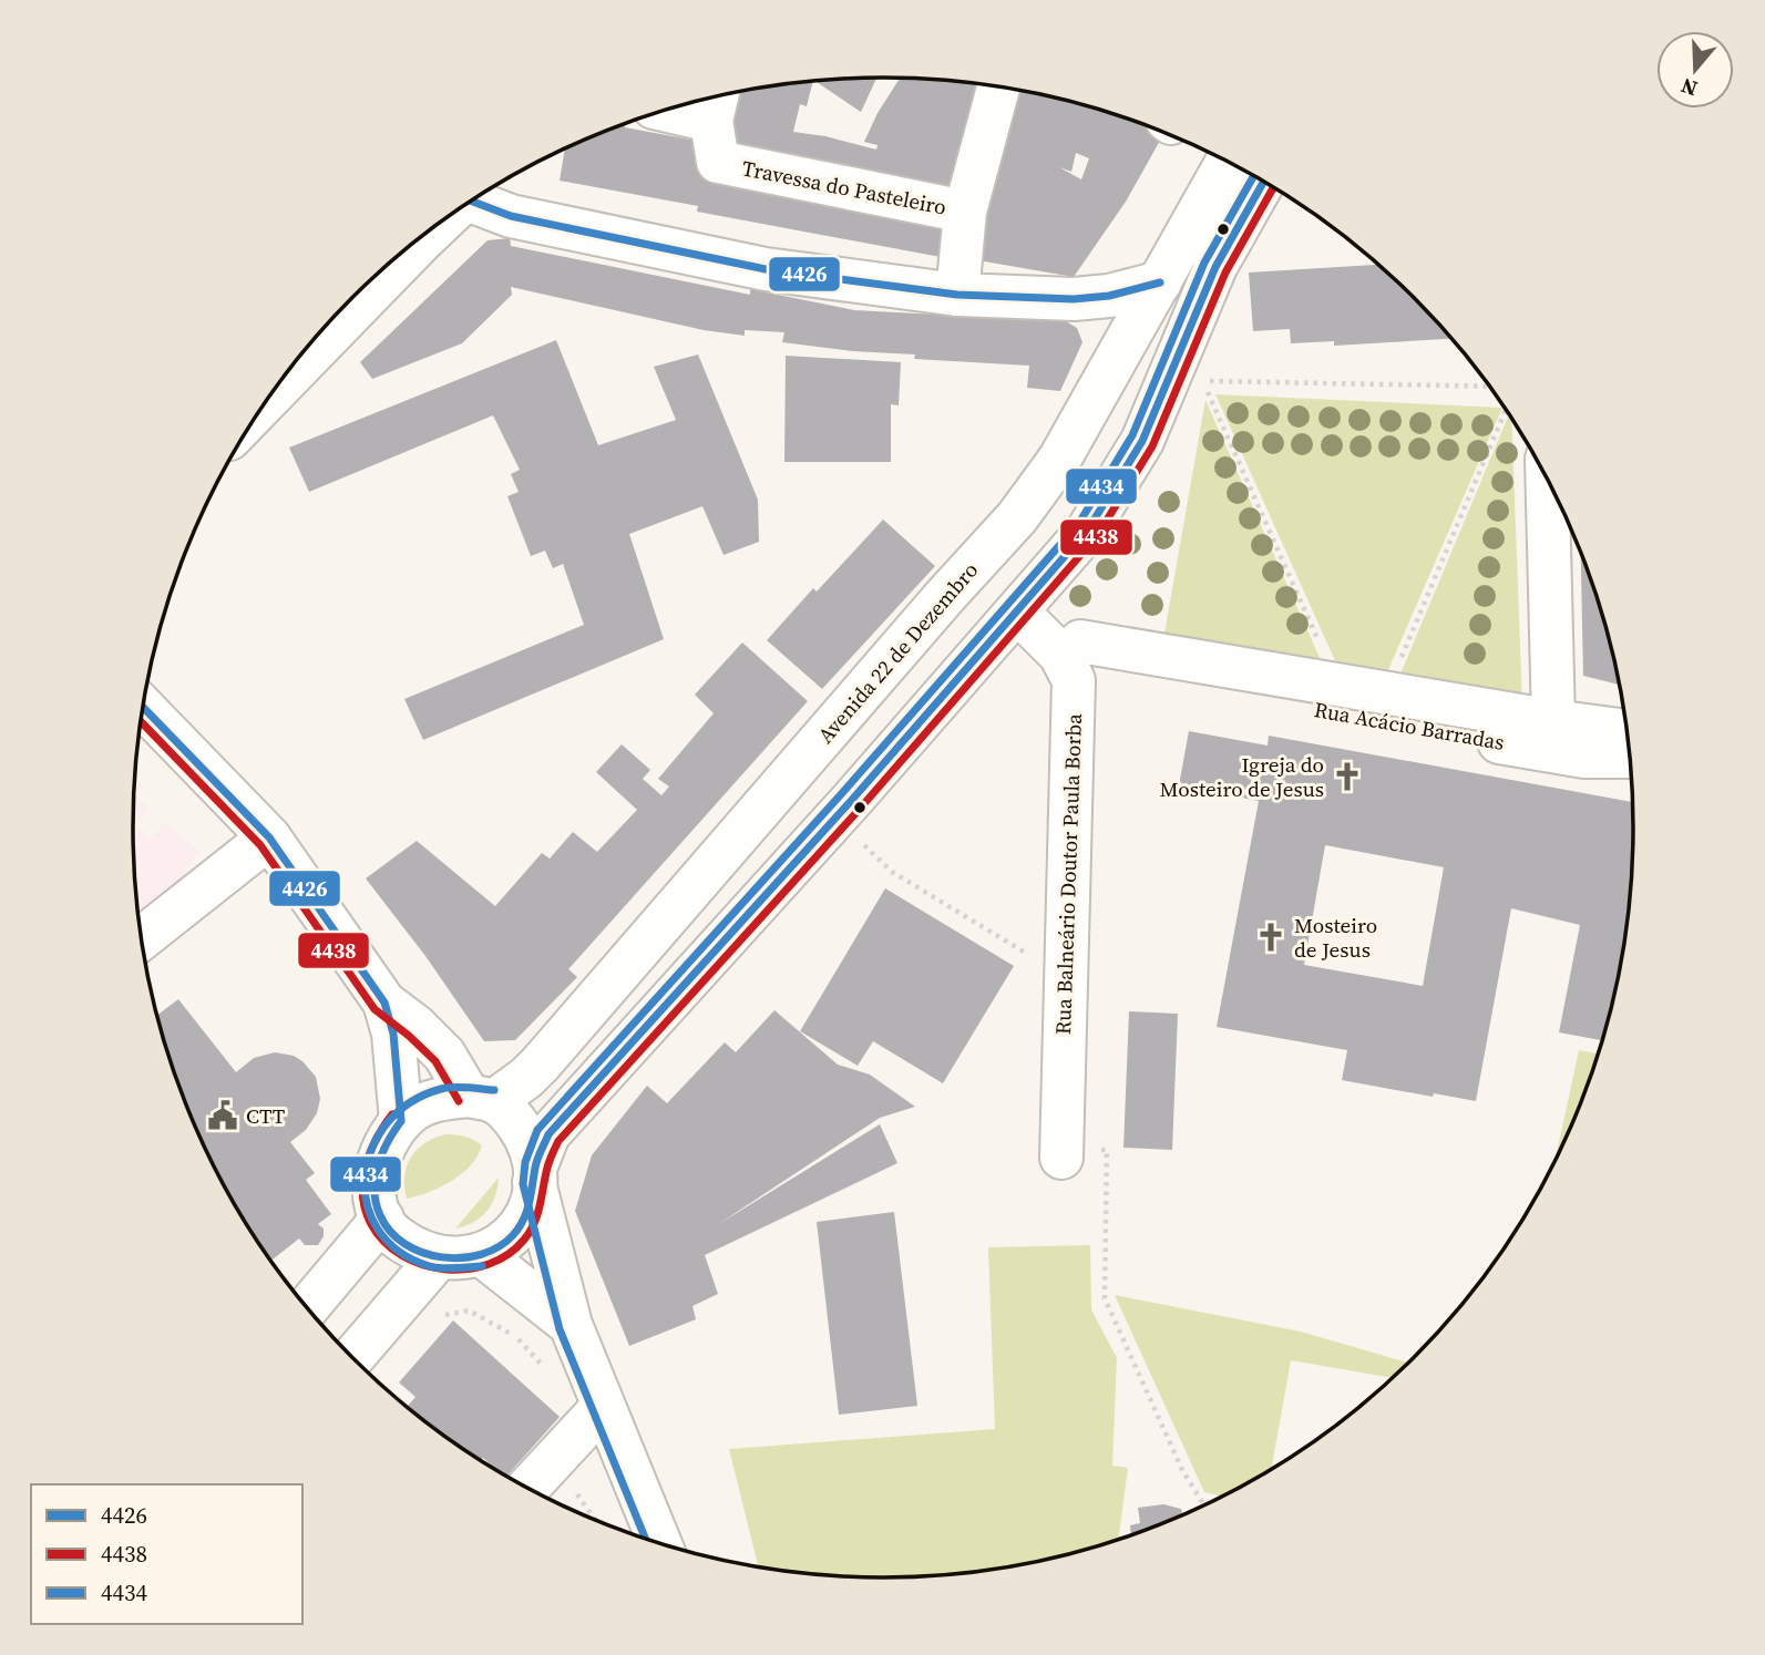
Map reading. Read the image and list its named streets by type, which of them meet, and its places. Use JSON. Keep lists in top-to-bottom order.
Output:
{
  "streets": {
    "main road": [
      "Travessa do Pasteleiro",
      "Avenida 22 de Dezembro",
      "Rua Acácio Barradas",
      "Rua Balneário Doutor Paula Borba"
    ]
  },
  "places": {
    "church": ["Igreja do Mosteiro de Jesus", "Mosteiro de Jesus"],
    "public building": ["CTT"]
  },
  "lines": ["transit line 4434", "transit line 4426", "transit line 4438"],
  "legend": ["4426", "4438", "4434"],
  "north": "bottom"
}
